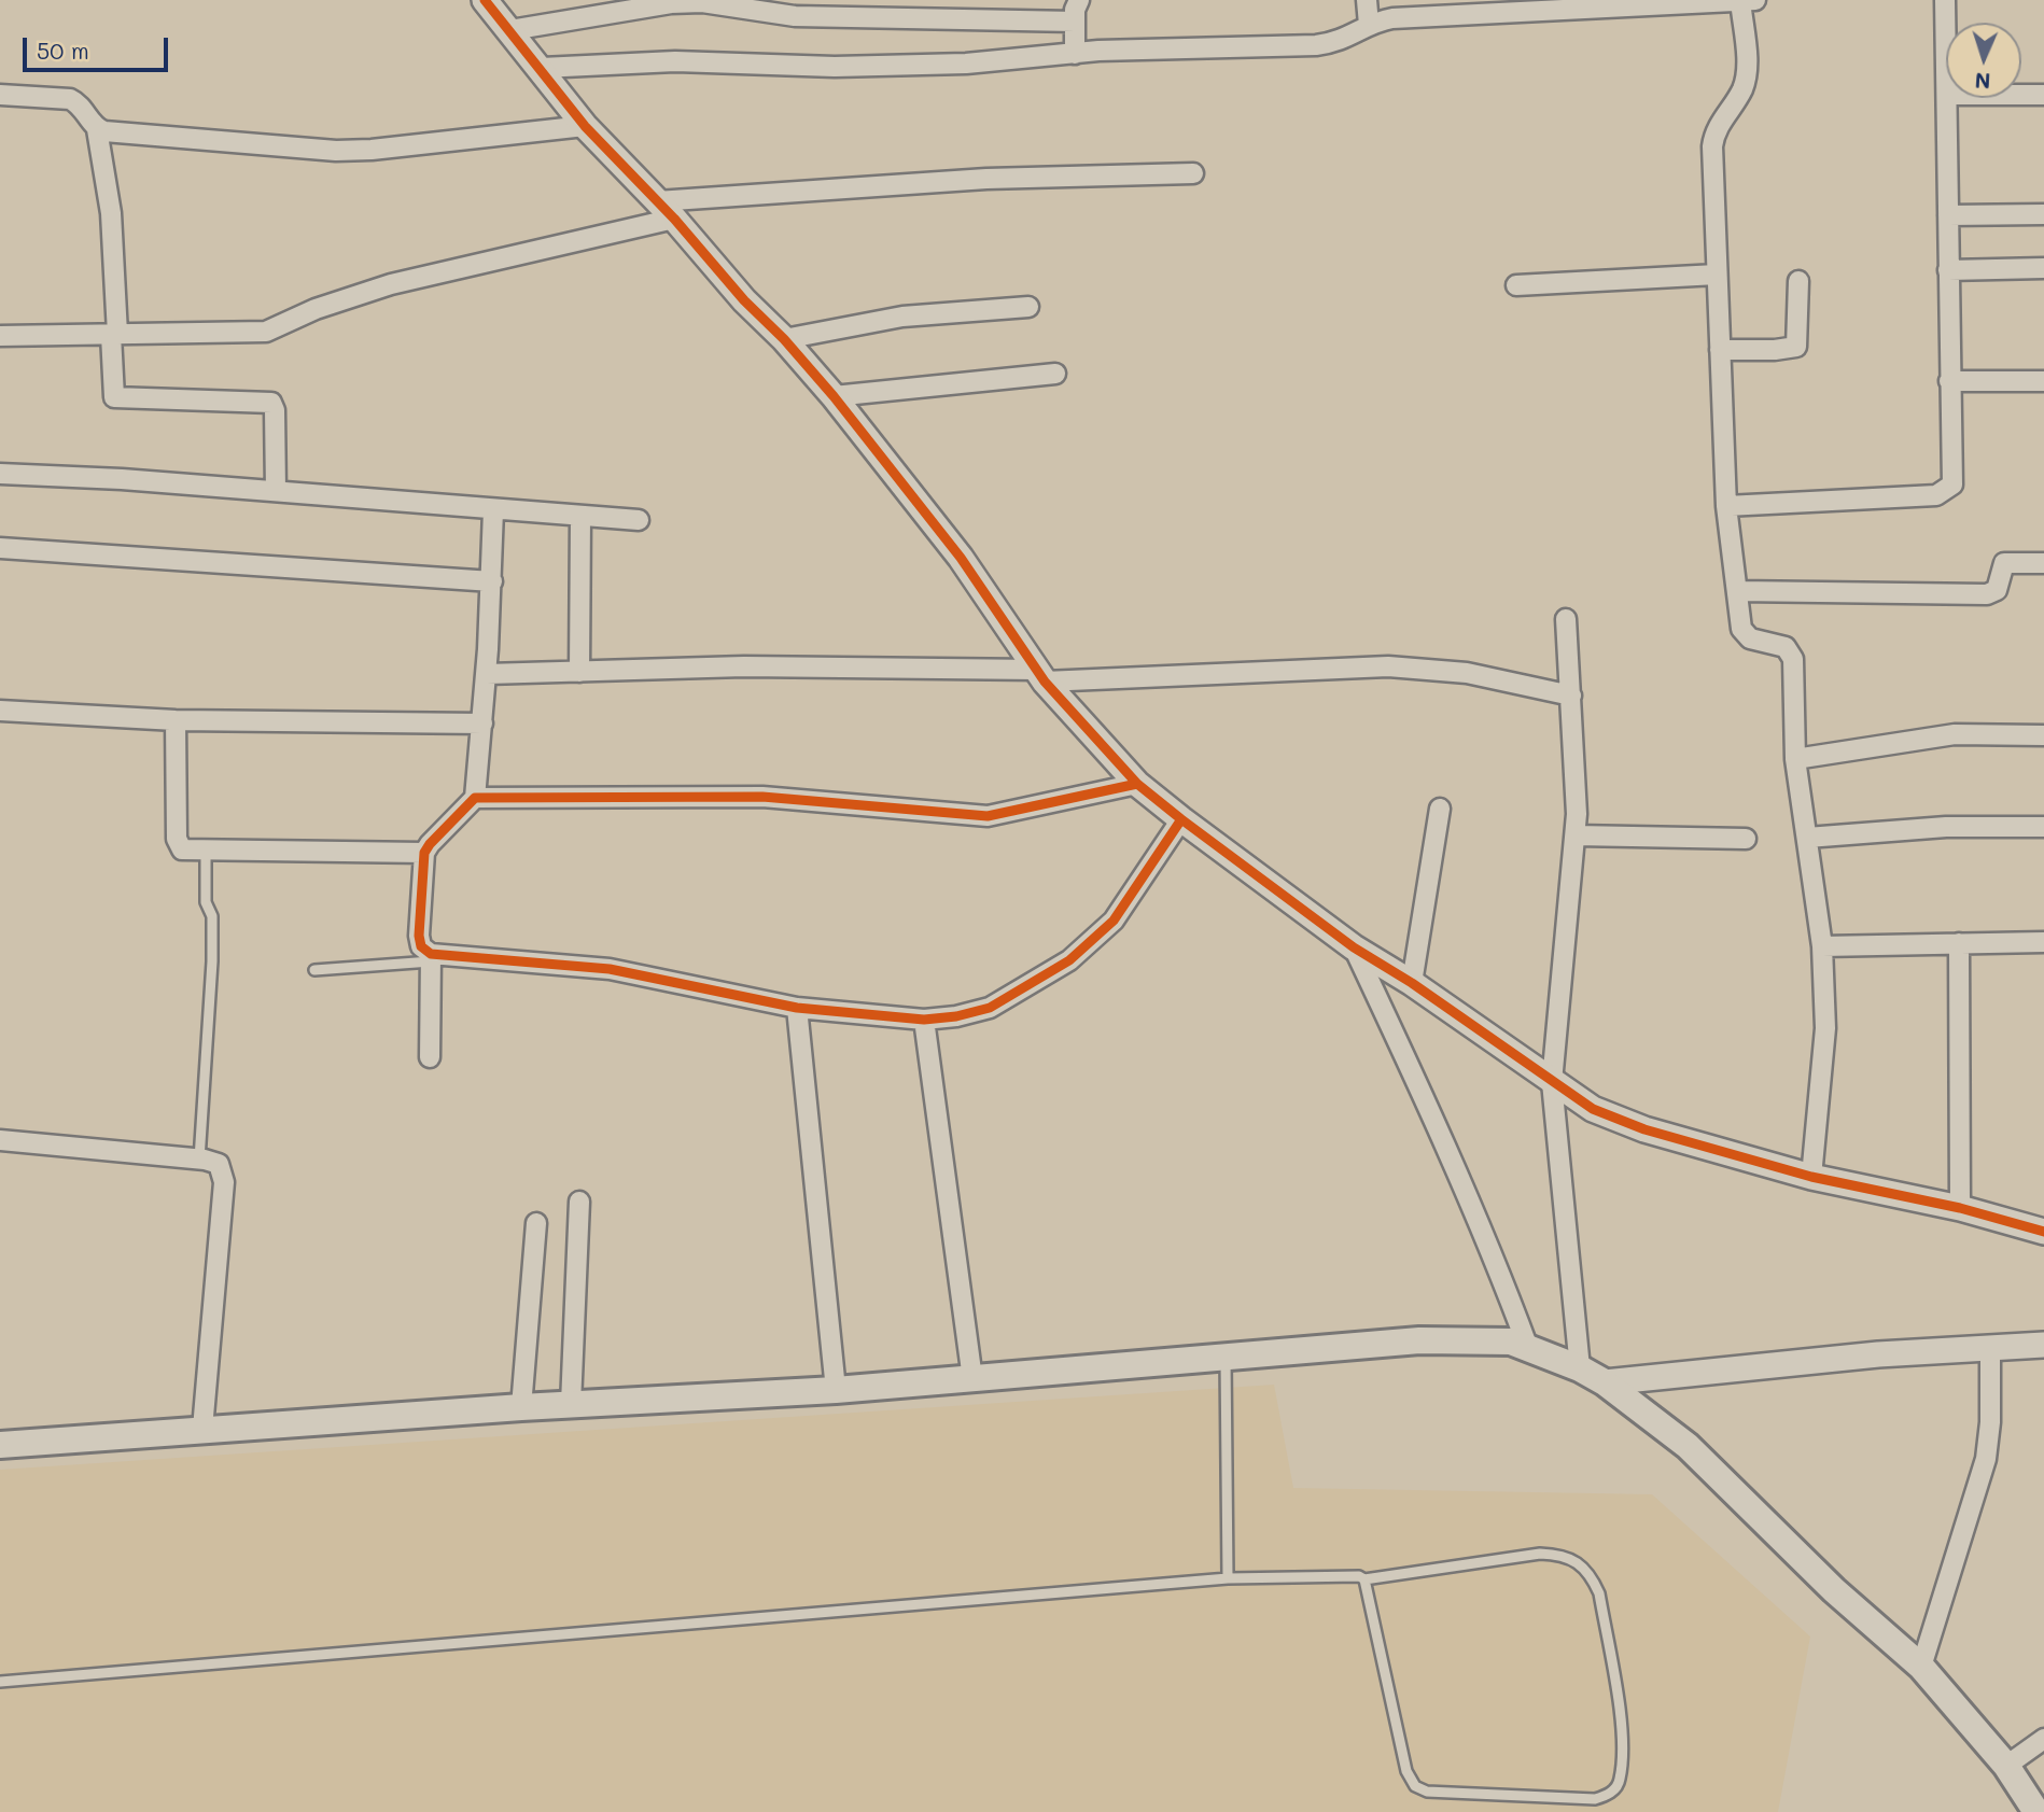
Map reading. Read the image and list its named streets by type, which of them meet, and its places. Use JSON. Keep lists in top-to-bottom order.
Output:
{
  "scale_bar": "50 m",
  "north": "bottom"
}
